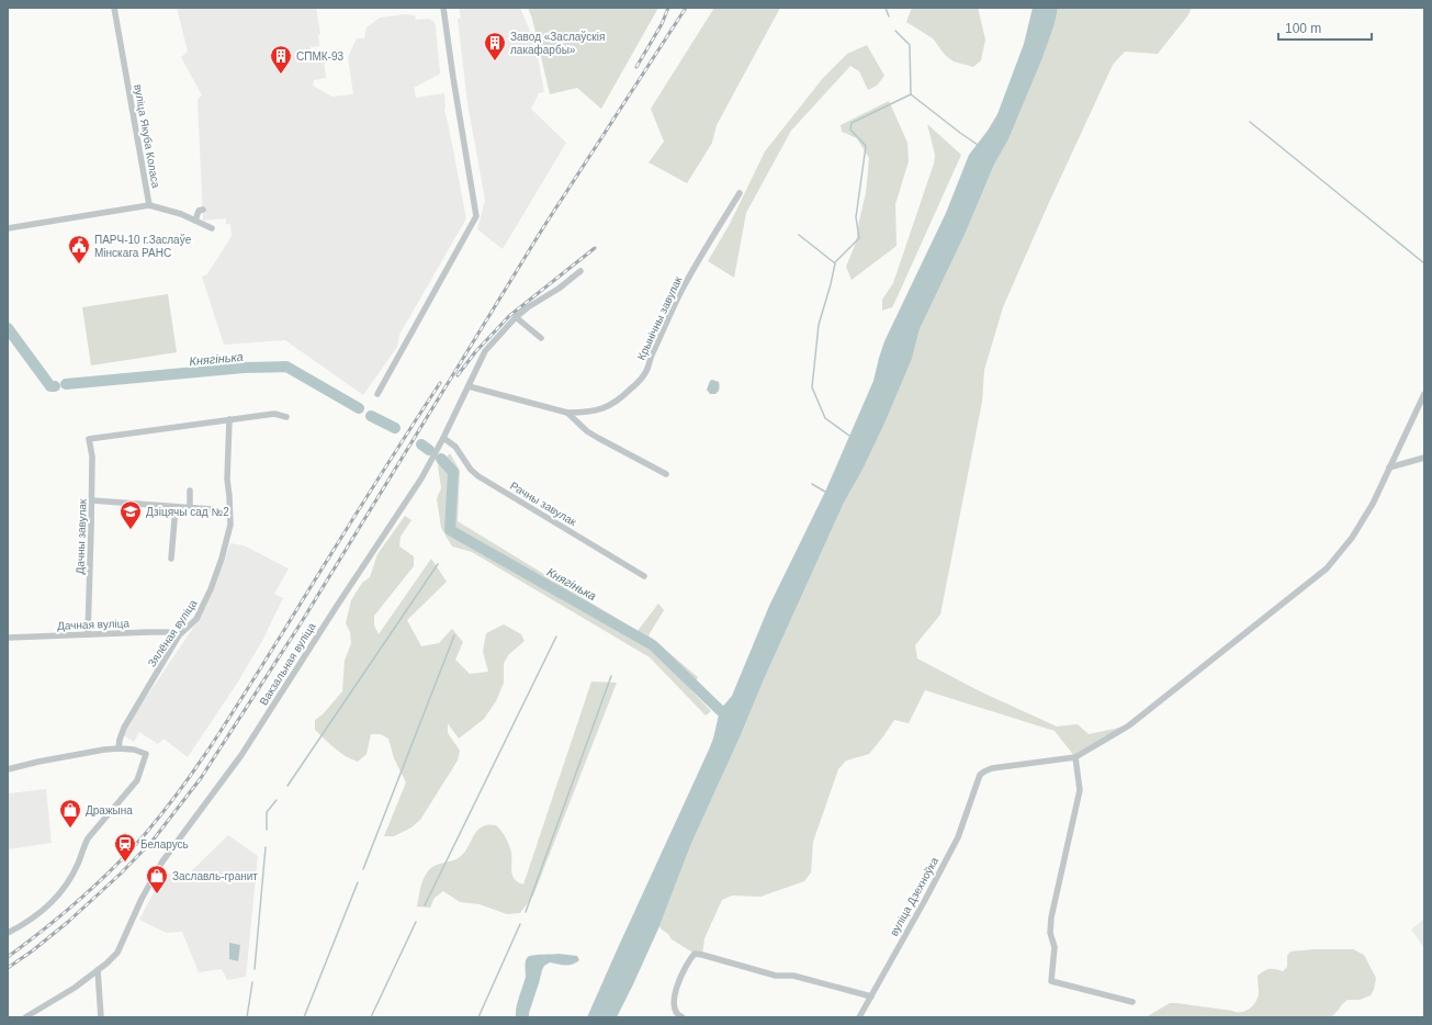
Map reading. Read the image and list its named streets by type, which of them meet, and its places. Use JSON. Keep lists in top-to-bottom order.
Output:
{
  "streets": {
    "street": [
      "вуліца Якуба Коласа",
      "Крынічны завулак",
      "Рачны завулак",
      "Дачны завулак",
      "Дачная вуліца",
      "Зялёная вуліца",
      "Вакзальная вуліца",
      "вуліца Дзехноўка"
    ]
  },
  "crossings": [
    ["Рачны завулак", "Вакзальная вуліца"],
    ["Дачны завулак", "Дачная вуліца"],
    ["Дачны завулак", "Зялёная вуліца"],
    ["Дачная вуліца", "Зялёная вуліца"]
  ],
  "water": ["Княгінька"],
  "places": {
    "building": ["Завод «Заслаўскія лакафарбы»", "СПМК-93"],
    "public building": ["ПАРЧ-10 г.Заслаўе Мінскага РАНС"],
    "school or university": ["Дзіцячы сад №2"],
    "shop": ["Дражына", "Заславль-гранит"],
    "station": ["Беларусь"]
  },
  "scale_bar": "100 m"
}
